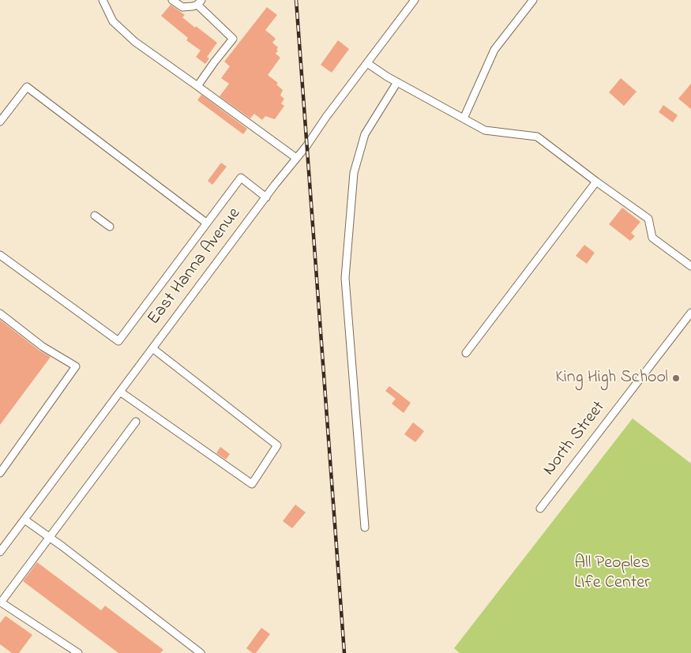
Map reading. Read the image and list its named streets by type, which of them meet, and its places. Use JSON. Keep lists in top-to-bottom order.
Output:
{
  "streets": {
    "street": ["East Hanna Avenue", "North Street"]
  },
  "parks": ["All Peoples LIfe Center"],
  "places": ["King High School"]
}
